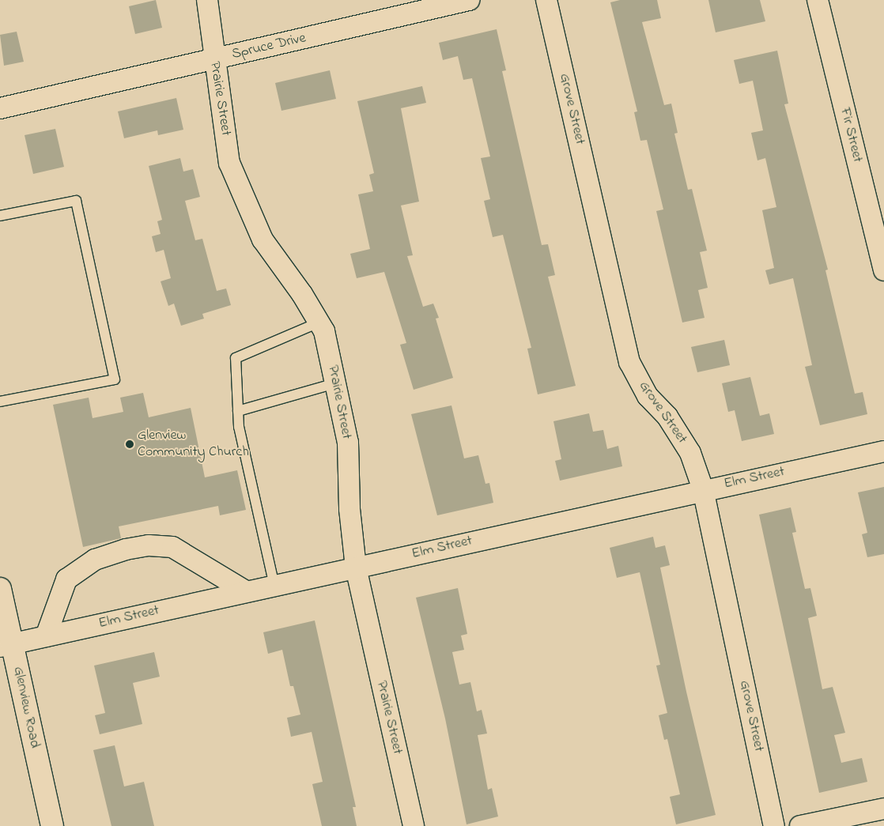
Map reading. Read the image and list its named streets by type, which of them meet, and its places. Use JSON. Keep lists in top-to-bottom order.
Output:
{
  "streets": {
    "main road": ["Glenview Road"],
    "street": [
      "Spruce Drive",
      "Prairie Street",
      "Grove Street",
      "Fir Street",
      "Elm Street"
    ]
  },
  "crossings": [
    ["Spruce Drive", "Prairie Street"],
    ["Prairie Street", "Elm Street"],
    ["Grove Street", "Elm Street"],
    ["Elm Street", "Glenview Road"]
  ],
  "places": ["Glenview Community Church"]
}
